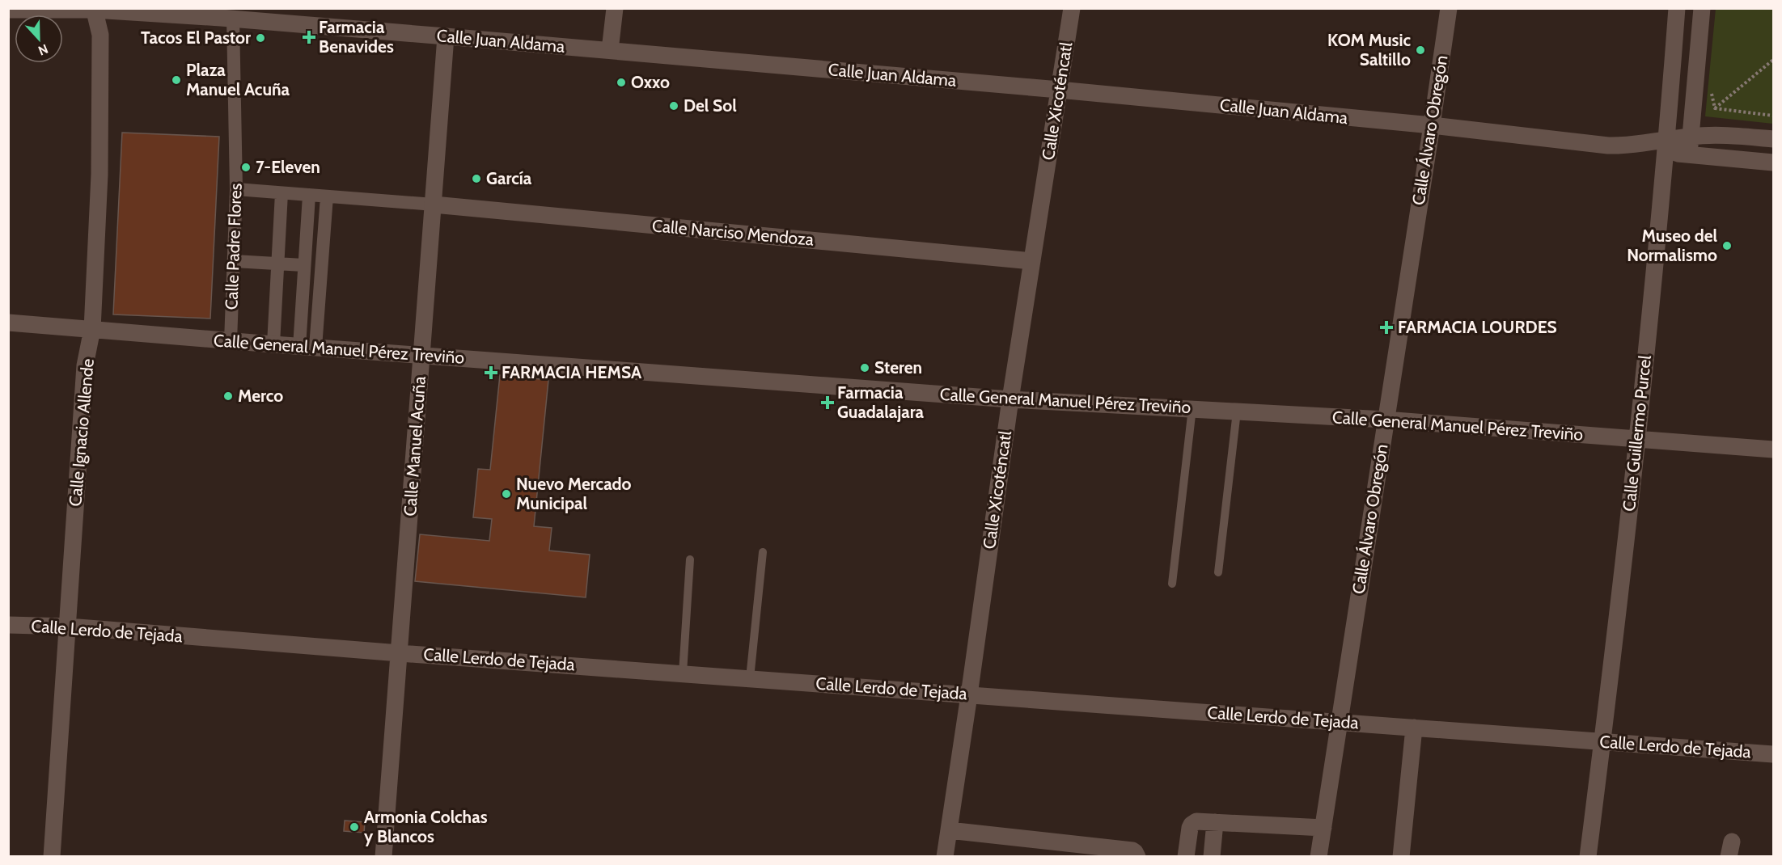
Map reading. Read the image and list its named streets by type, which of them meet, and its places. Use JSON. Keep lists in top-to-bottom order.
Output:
{
  "streets": {
    "street": [
      "Calle Juan Aldama",
      "Calle Xicoténcatl",
      "Calle Álvaro Obregón",
      "Calle Narciso Mendoza",
      "Calle Padre Flores",
      "Calle General Manuel Pérez Treviño",
      "Calle Ignacio Allende",
      "Calle Guillermo Purcel",
      "Calle Manuel Acuña",
      "Calle Lerdo de Tejada"
    ]
  },
  "crossings": [
    ["Calle Juan Aldama", "Calle Xicoténcatl"],
    ["Calle Juan Aldama", "Calle Álvaro Obregón"],
    ["Calle Juan Aldama", "Calle Padre Flores"],
    ["Calle Juan Aldama", "Calle Ignacio Allende"],
    ["Calle Juan Aldama", "Calle Guillermo Purcel"],
    ["Calle Juan Aldama", "Calle Manuel Acuña"],
    ["Calle Xicoténcatl", "Calle Narciso Mendoza"],
    ["Calle Xicoténcatl", "Calle General Manuel Pérez Treviño"],
    ["Calle Xicoténcatl", "Calle Lerdo de Tejada"],
    ["Calle Álvaro Obregón", "Calle General Manuel Pérez Treviño"],
    ["Calle Álvaro Obregón", "Calle Lerdo de Tejada"],
    ["Calle Narciso Mendoza", "Calle Manuel Acuña"],
    ["Calle Padre Flores", "Calle General Manuel Pérez Treviño"],
    ["Calle General Manuel Pérez Treviño", "Calle Ignacio Allende"],
    ["Calle General Manuel Pérez Treviño", "Calle Guillermo Purcel"],
    ["Calle General Manuel Pérez Treviño", "Calle Manuel Acuña"],
    ["Calle Ignacio Allende", "Calle Lerdo de Tejada"],
    ["Calle Guillermo Purcel", "Calle Lerdo de Tejada"],
    ["Calle Manuel Acuña", "Calle Lerdo de Tejada"]
  ],
  "places": {
    "health": [
      "Farmacia Benavides",
      "FARMACIA LOURDES",
      "FARMACIA HEMSA",
      "Farmacia Guadalajara"
    ],
    "other": [
      "Tacos El Pastor",
      "KOM Music Saltillo",
      "Plaza Manuel Acuña",
      "Oxxo",
      "Del Sol",
      "7-Eleven",
      "García",
      "Museo del Normalismo",
      "Steren",
      "Merco",
      "Nuevo Mercado Municipal",
      "Armonia Colchas y Blancos"
    ]
  },
  "north": "bottom"
}
